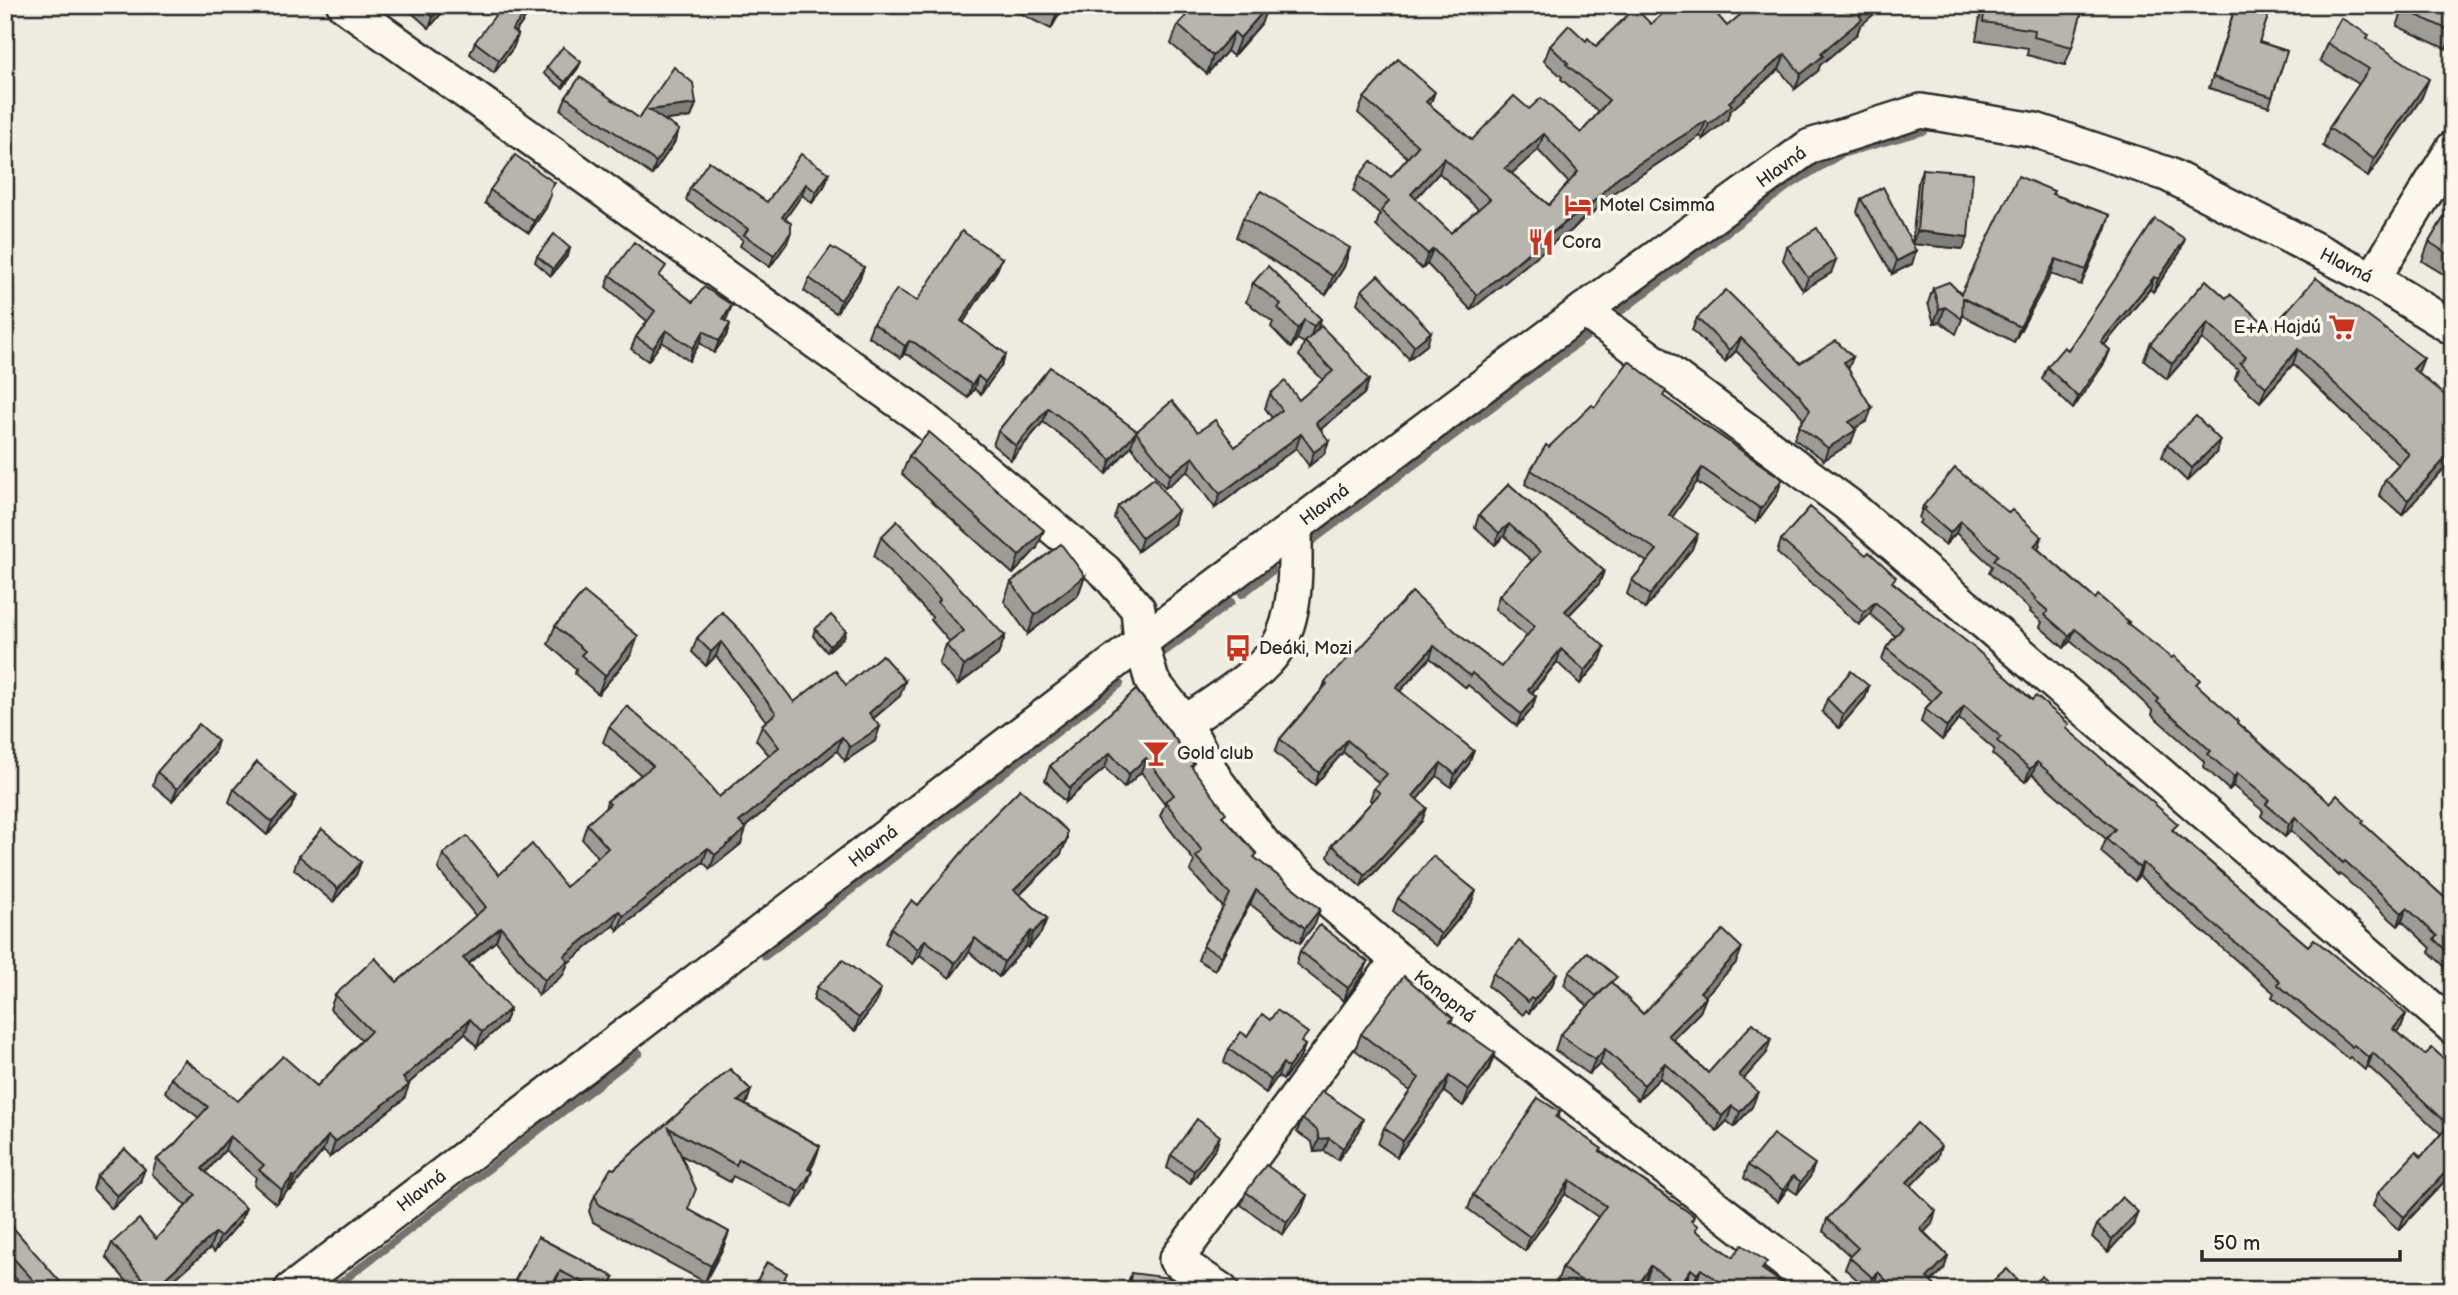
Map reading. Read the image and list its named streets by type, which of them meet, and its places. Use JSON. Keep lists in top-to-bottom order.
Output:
{
  "streets": {
    "street": ["Hlavná", "Konopná"]
  },
  "crossings": [
    ["Hlavná", "Konopná"]
  ],
  "places": {
    "hotel": ["Motel Csimma"],
    "restaurant": ["Cora"],
    "supermarket": ["E+A Hajdú"],
    "bus stop": ["Deáki, Mozi"],
    "bar": ["Gold club"]
  },
  "scale_bar": "50 m"
}
